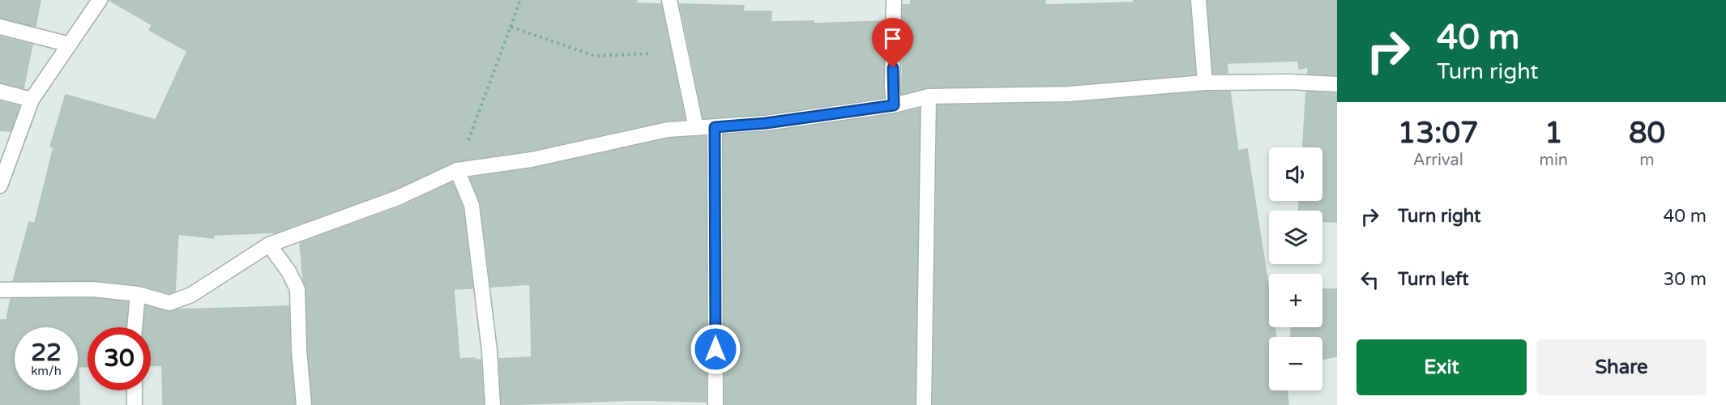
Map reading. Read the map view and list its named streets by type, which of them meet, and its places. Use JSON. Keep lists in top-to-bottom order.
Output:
{
  "page": {
    "turn": ["40 m", "Turn right"],
    "eta": [
      "13:07",
      "Arrival",
      "1",
      "min",
      "80",
      "m"
    ],
    "map_buttons": ["+", "−"],
    "list": [
      {
        "name": "Turn right",
        "value": "40 m"
      },
      {
        "name": "Turn left",
        "value": "30 m"
      }
    ],
    "speed": "22 km/h",
    "limit": "30",
    "buttons": ["Exit", "Share"]
  }
}
